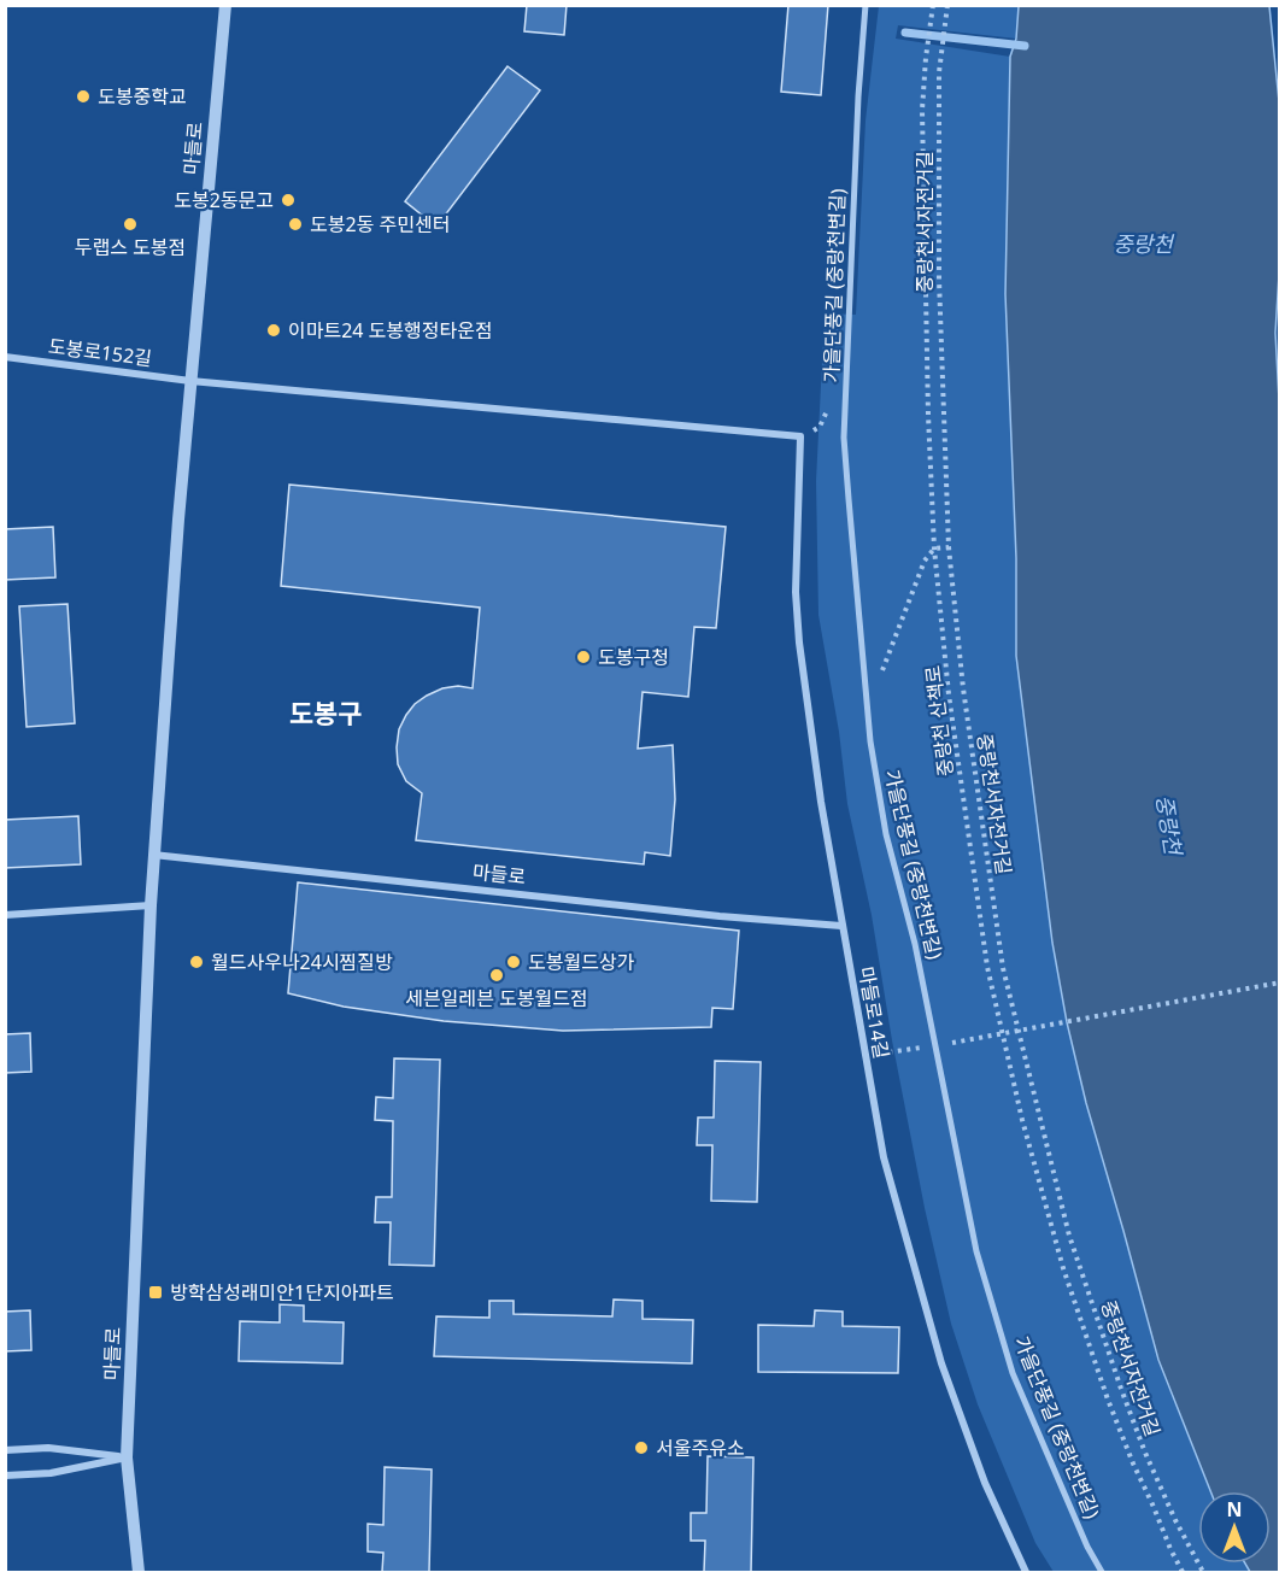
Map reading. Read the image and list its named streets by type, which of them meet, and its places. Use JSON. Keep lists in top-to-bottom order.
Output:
{
  "streets": {
    "street": [
      "마들로",
      "가을단풍길 (중랑천변길)",
      "도봉로152길",
      "마들로14길"
    ],
    "path": ["중랑천서자전거길", "중랑천 산책로"]
  },
  "crossings": [
    ["마들로", "도봉로152길"],
    ["마들로", "마들로14길"],
    ["도봉로152길", "마들로14길"]
  ],
  "districts": ["도봉구"],
  "water": ["중랑천"],
  "places": {
    "other": [
      "도봉중학교",
      "도봉2동문고",
      "두랩스 도봉점",
      "도봉2동 주민센터",
      "이마트24 도봉행정타운점",
      "도봉구청",
      "월드사우나24시찜질방",
      "도봉월드상가",
      "세븐일레븐 도봉월드점",
      "서울주유소"
    ],
    "transit": ["방학삼성래미안1단지아파트"]
  },
  "north": "top"
}
